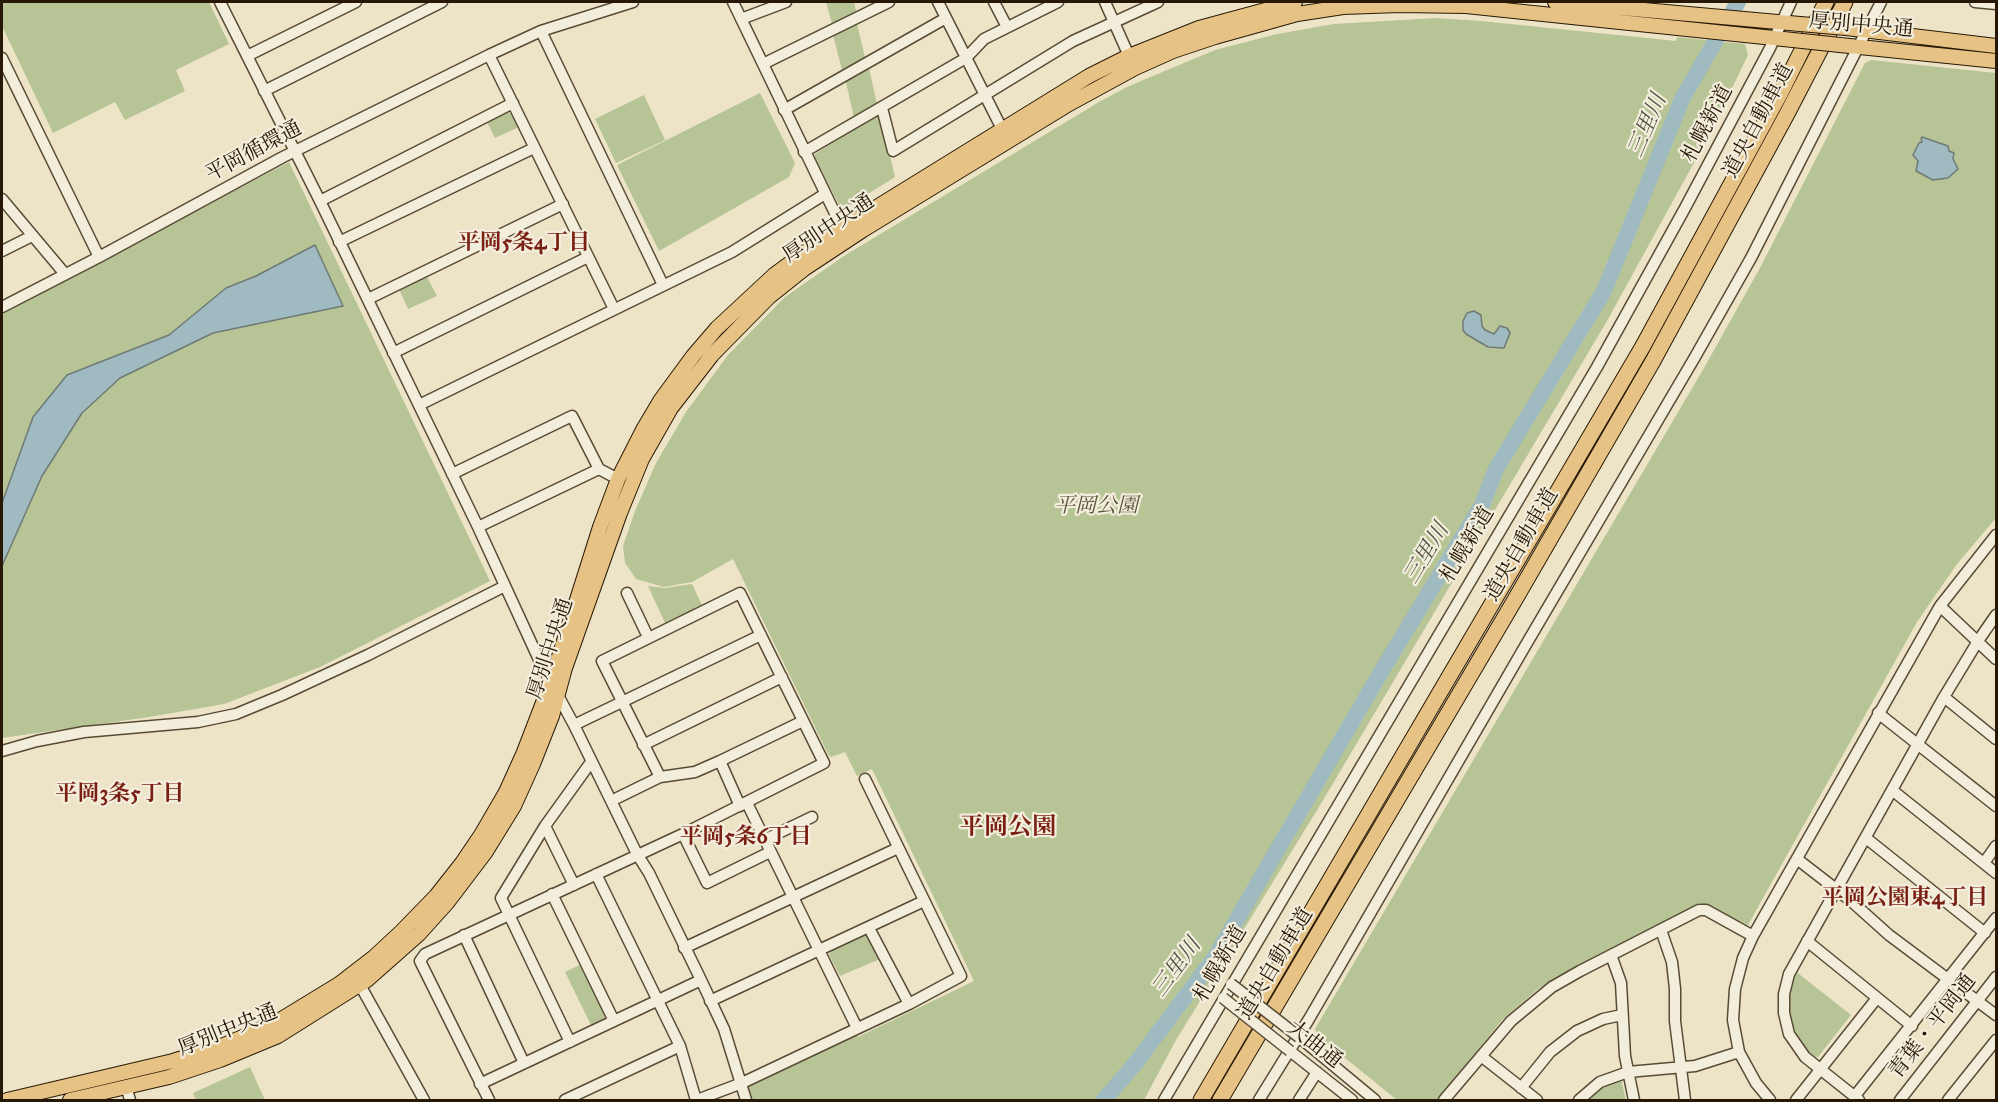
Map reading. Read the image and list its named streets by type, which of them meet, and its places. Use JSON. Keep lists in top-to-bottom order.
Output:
{
  "streets": {
    "highway": ["道央自動車道"],
    "main road": ["厚別中央通"],
    "street": [
      "札幌新道",
      "平岡循環通",
      "青葉・平岡通",
      "大曲通"
    ]
  },
  "crossings": [
    ["厚別中央通", "札幌新道"],
    ["札幌新道", "大曲通"]
  ],
  "districts": [
    "平岡5条4丁目",
    "平岡3条5丁目",
    "平岡公園",
    "平岡5条6丁目",
    "平岡公園東4丁目"
  ],
  "water": ["三里川"],
  "parks": ["平岡公園"]
}
